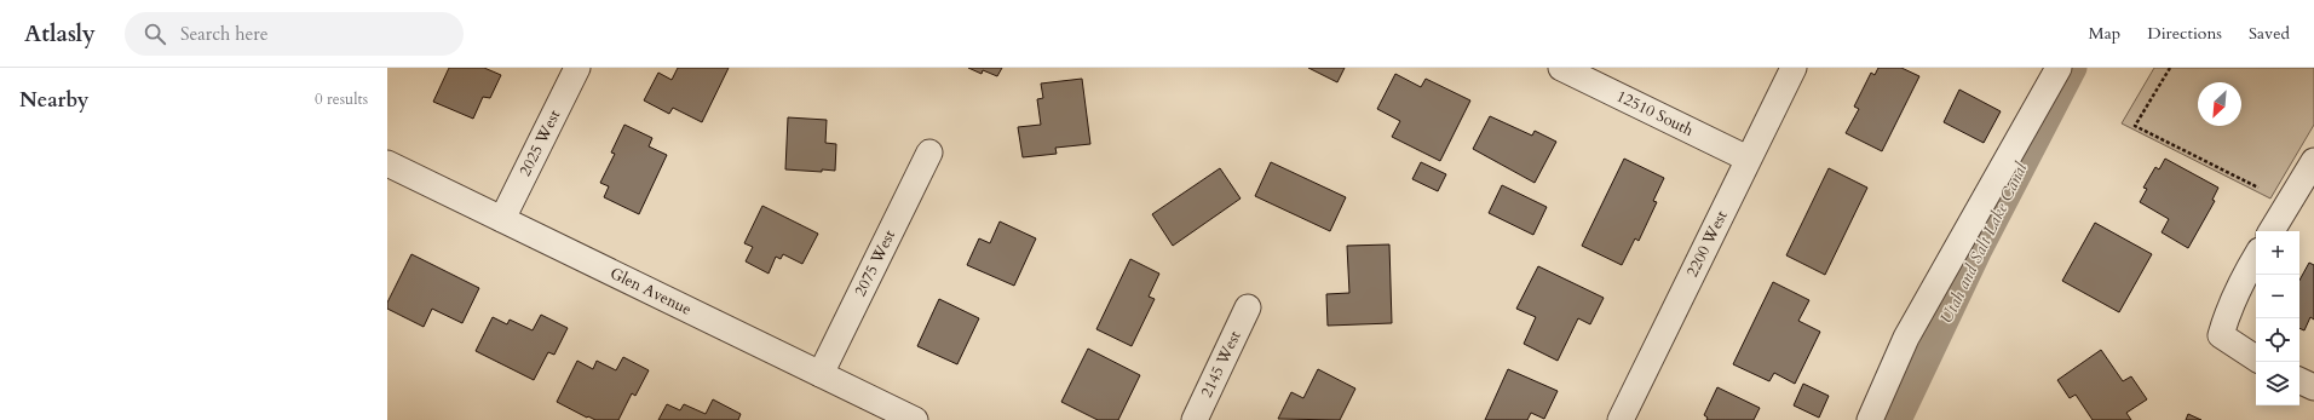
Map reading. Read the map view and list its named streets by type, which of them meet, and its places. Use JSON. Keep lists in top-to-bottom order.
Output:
{
  "streets": {
    "street": [
      "12510 South",
      "2025 West",
      "2200 West",
      "2075 West",
      "Glen Avenue",
      "2145 West"
    ]
  },
  "crossings": [
    ["12510 South", "2200 West"],
    ["2025 West", "Glen Avenue"],
    ["2075 West", "Glen Avenue"]
  ],
  "water": ["Utah and Salt Lake Canal"],
  "north": "bottom left",
  "page": {
    "header": "Atlasly",
    "search": "Search here",
    "nav": ["Map", "Directions", "Saved"],
    "heading": ["Nearby", "0 results"],
    "map_buttons": ["+", "−"]
  }
}
